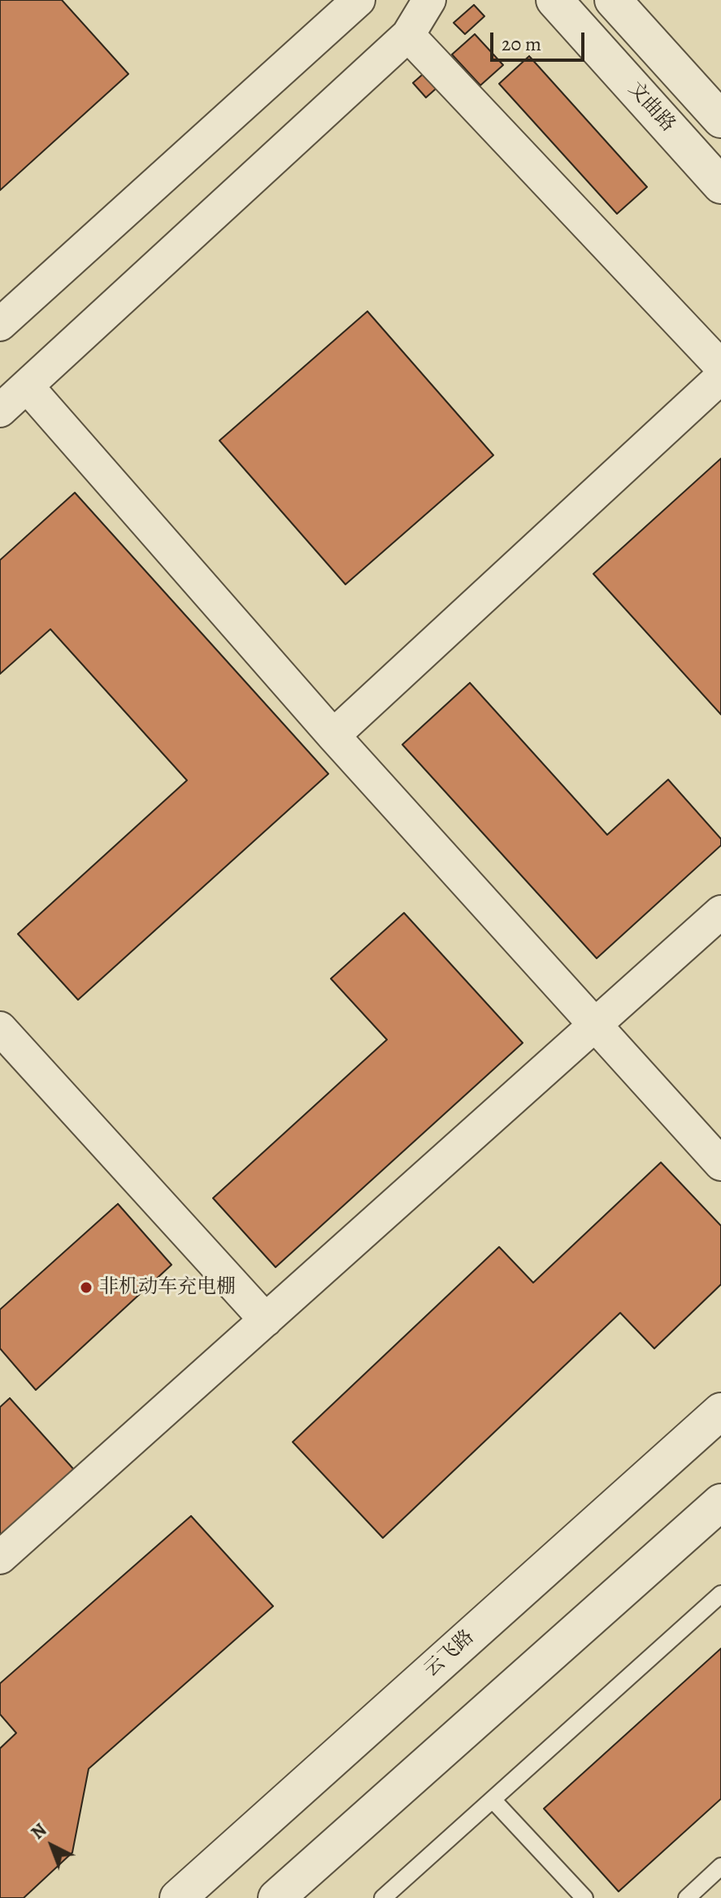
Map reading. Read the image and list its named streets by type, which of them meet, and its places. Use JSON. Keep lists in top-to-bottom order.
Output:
{
  "streets": {
    "street": ["文曲路", "云飞路"]
  },
  "places": ["非机动车充电棚"],
  "scale_bar": "20 m",
  "north": "top left"
}
